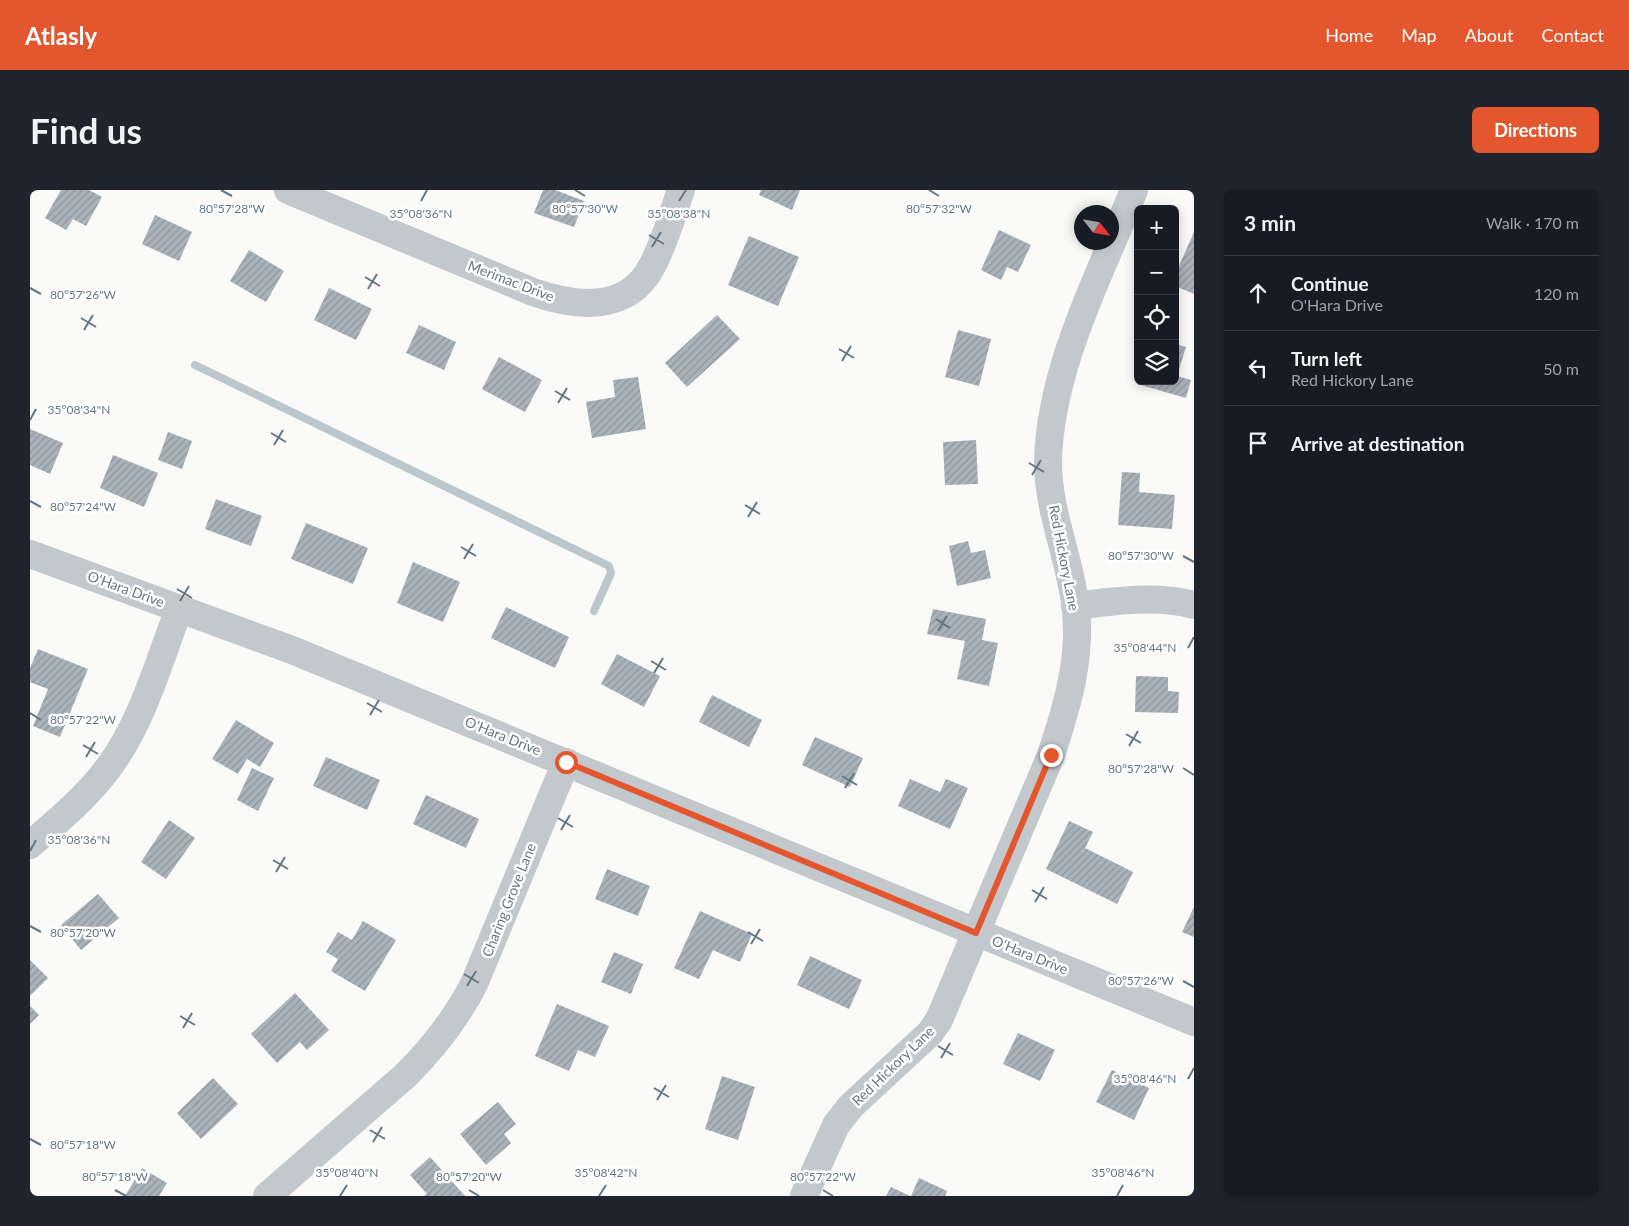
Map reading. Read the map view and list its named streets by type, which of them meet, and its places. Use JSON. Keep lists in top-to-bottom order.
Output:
{
  "streets": {
    "street": [
      "Merimac Drive",
      "Red Hickory Lane",
      "O'Hara Drive",
      "Charing Grove Lane"
    ]
  },
  "crossings": [
    ["Red Hickory Lane", "O'Hara Drive"],
    ["O'Hara Drive", "Charing Grove Lane"]
  ],
  "north": "bottom right",
  "page": {
    "header": "Atlasly",
    "nav": [
      "Home",
      "Map",
      "About",
      "Contact"
    ],
    "buttons": "Directions",
    "title": "Find us",
    "heading": ["3 min", "Walk · 170 m"],
    "map_buttons": ["+", "−"],
    "list": [
      ["Continue", "O'Hara Drive", "120 m"],
      ["Turn left", "Red Hickory Lane", "50 m"],
      "Arrive at destination"
    ]
  },
  "coordinates": [
    "80°57'28\"W",
    "80°57'30\"W",
    "80°57'32\"W",
    "35°08'36\"N",
    "35°08'38\"N",
    "80°57'26\"W",
    "35°08'34\"N",
    "80°57'24\"W",
    "35°08'44\"N",
    "80°57'22\"W",
    "80°57'20\"W",
    "35°08'46\"N",
    "80°57'18\"W",
    "35°08'40\"N",
    "35°08'42\"N"
  ]
}
